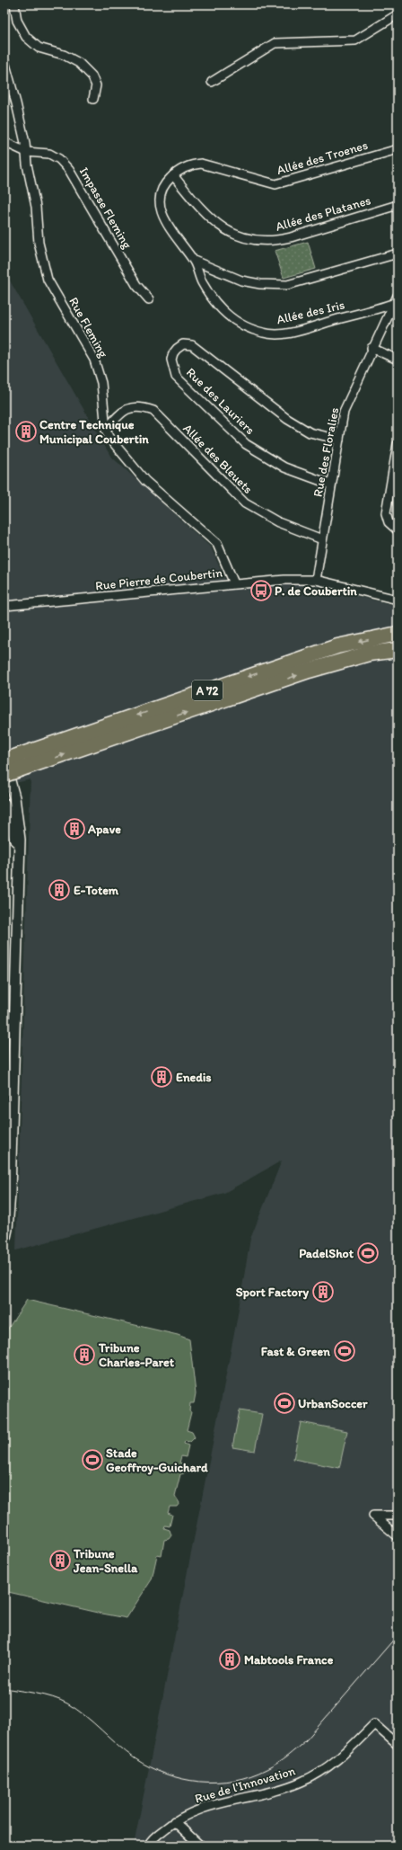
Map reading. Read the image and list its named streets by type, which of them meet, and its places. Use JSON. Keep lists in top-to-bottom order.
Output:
{
  "streets": {
    "highway": ["A 72"],
    "street": [
      "Allée des Troenes",
      "Impasse Fleming",
      "Allée des Platanes",
      "Allée des Iris",
      "Rue Fleming",
      "Rue des Lauriers",
      "Rue des Floralies",
      "Allée des Bleuets",
      "Rue Pierre de Coubertin",
      "Rue de l'Innovation"
    ]
  },
  "crossings": [
    ["Allée des Troenes", "Allée des Platanes"],
    ["Allée des Troenes", "Allée des Iris"],
    ["Impasse Fleming", "Rue Fleming"],
    ["Allée des Platanes", "Allée des Iris"],
    ["Allée des Iris", "Rue des Floralies"],
    ["Rue Fleming", "Allée des Bleuets"],
    ["Rue Fleming", "Rue Pierre de Coubertin"],
    ["Rue des Lauriers", "Rue des Floralies"],
    ["Rue des Floralies", "Allée des Bleuets"],
    ["Rue des Floralies", "Rue Pierre de Coubertin"]
  ],
  "places": {
    "building": [
      "Centre Technique Municipal Coubertin",
      "Apave",
      "E-Totem",
      "Enedis",
      "Sport Factory",
      "Tribune Charles-Paret",
      "Tribune Jean-Snella",
      "Mabtools France"
    ],
    "bus stop": ["P. de Coubertin"],
    "sports": [
      "PadelShot",
      "Fast & Green",
      "UrbanSoccer",
      "Stade Geoffroy-Guichard"
    ]
  }
}
